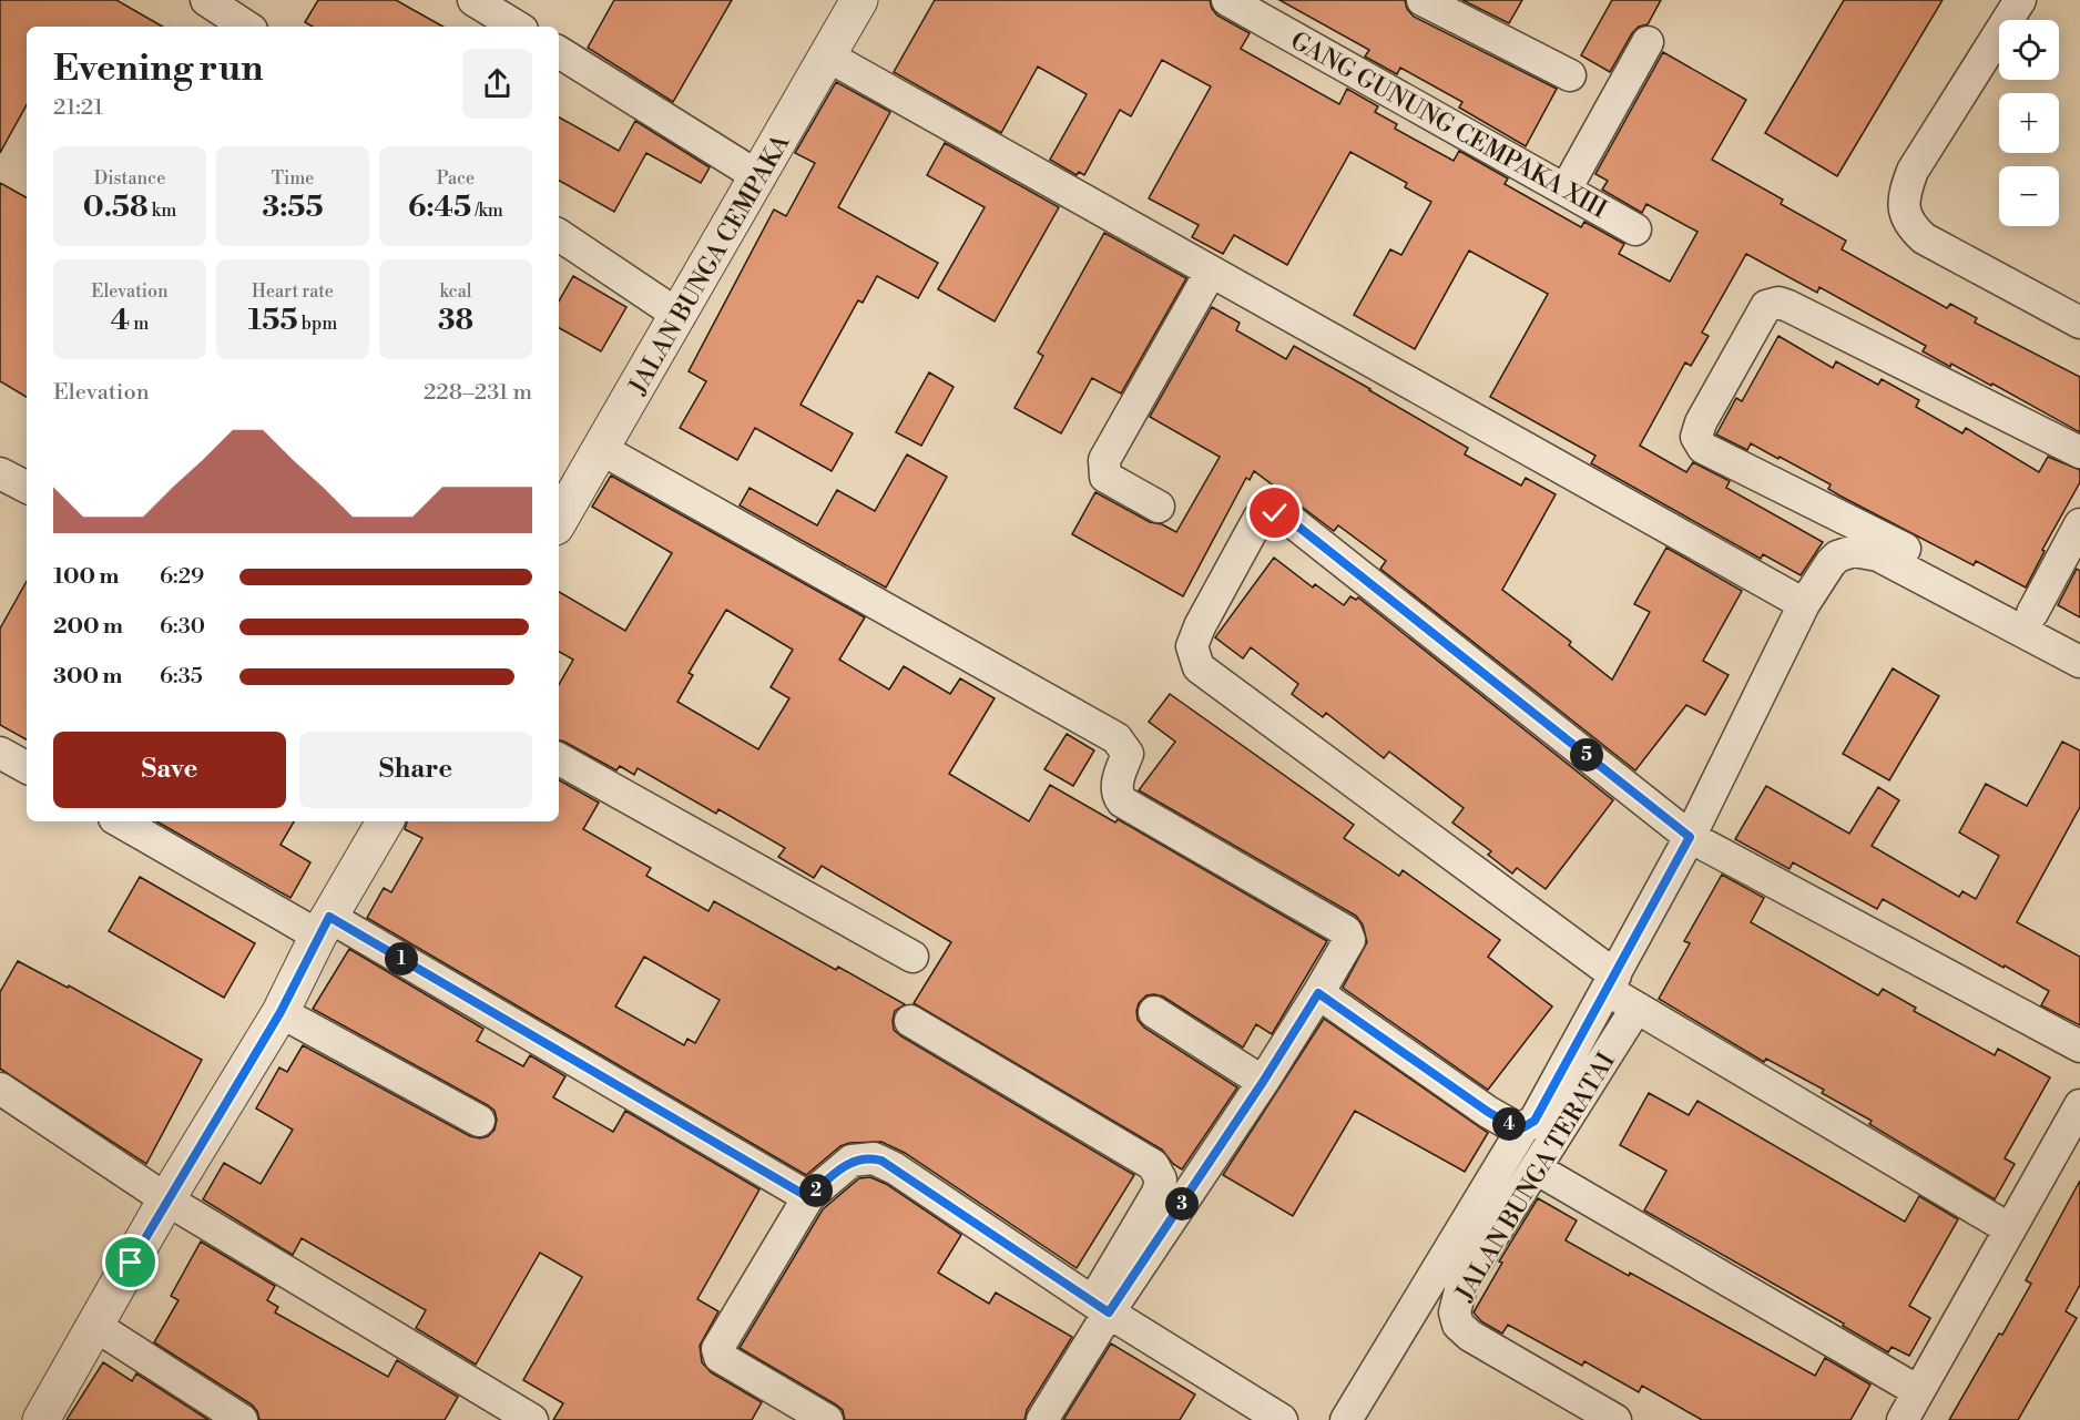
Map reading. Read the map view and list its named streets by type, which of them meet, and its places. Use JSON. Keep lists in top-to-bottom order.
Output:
{
  "streets": {
    "street": ["GANG GUNUNG CEMPAKA XIII", "JALAN BUNGA CEMPAKA", "JALAN BUNGA TERATAI"]
  },
  "page": {
    "map_buttons": ["+", "−"],
    "heading": ["Evening run", "21:21"],
    "stats": [
      ["Distance", "0.58 km"],
      ["Time", "3:55"],
      ["Pace", "6:45 /km"],
      ["Elevation", "4 m"],
      ["Heart rate", "155 bpm"],
      ["kcal", "38"]
    ],
    "chart": ["Elevation", "228–231 m"],
    "list": [
      {
        "name": "100 m",
        "note": "6:29"
      },
      {
        "name": "200 m",
        "note": "6:30"
      },
      {
        "name": "300 m",
        "note": "6:35"
      }
    ],
    "buttons": ["Save", "Share"],
    "pins": [
      "5",
      "1",
      "4",
      "2",
      "3"
    ]
  }
}
